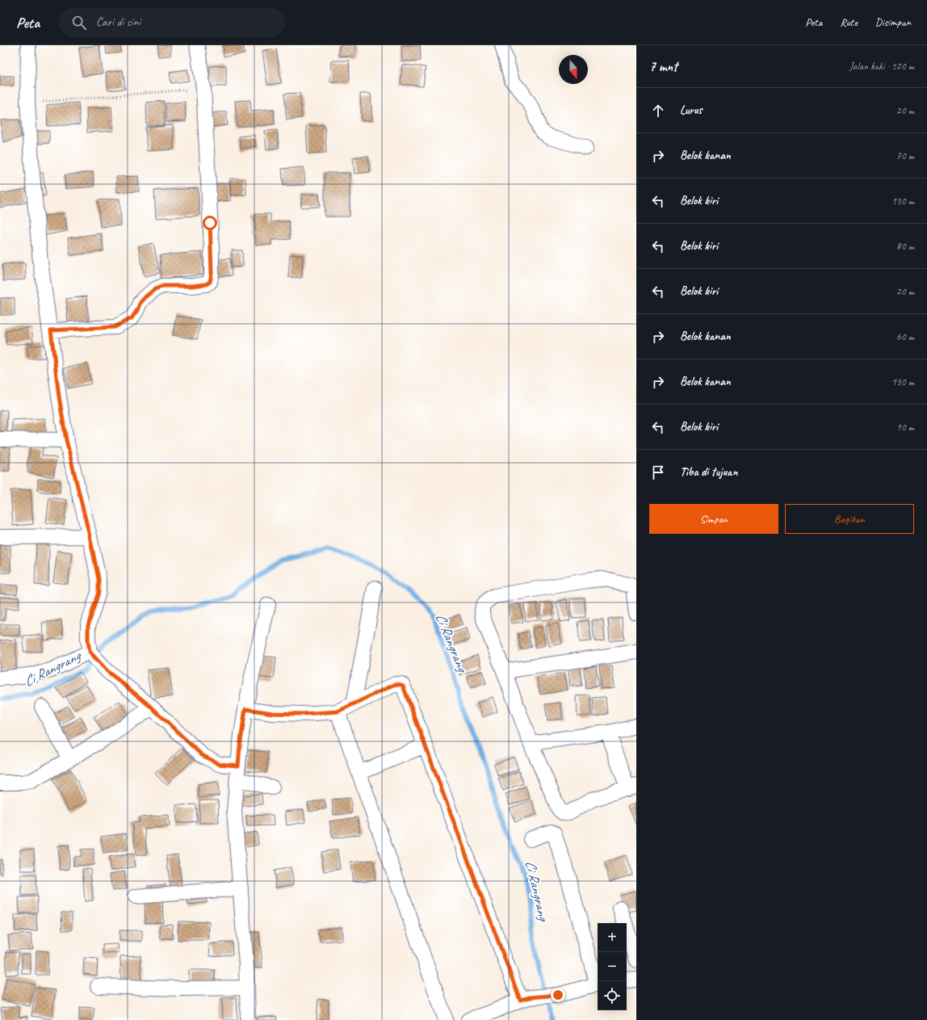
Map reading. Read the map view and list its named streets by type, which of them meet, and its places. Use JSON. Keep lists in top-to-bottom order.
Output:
{
  "water": ["Ci Rangrang"],
  "north": "bottom",
  "page": {
    "header": "Peta",
    "search": "Cari di sini",
    "nav": ["Peta", "Rute", "Disimpan"],
    "heading": ["7 mnt", "Jalan kaki · 520 m"],
    "list": [
      ["Lurus", "20 m"],
      ["Belok kanan", "70 m"],
      ["Belok kiri", "130 m"],
      ["Belok kiri", "80 m"],
      ["Belok kiri", "20 m"],
      ["Belok kanan", "60 m"],
      ["Belok kanan", "130 m"],
      ["Belok kiri", "10 m"],
      "Tiba di tujuan"
    ],
    "buttons": ["Simpan", "Bagikan"],
    "map_buttons": ["+", "−"]
  }
}
